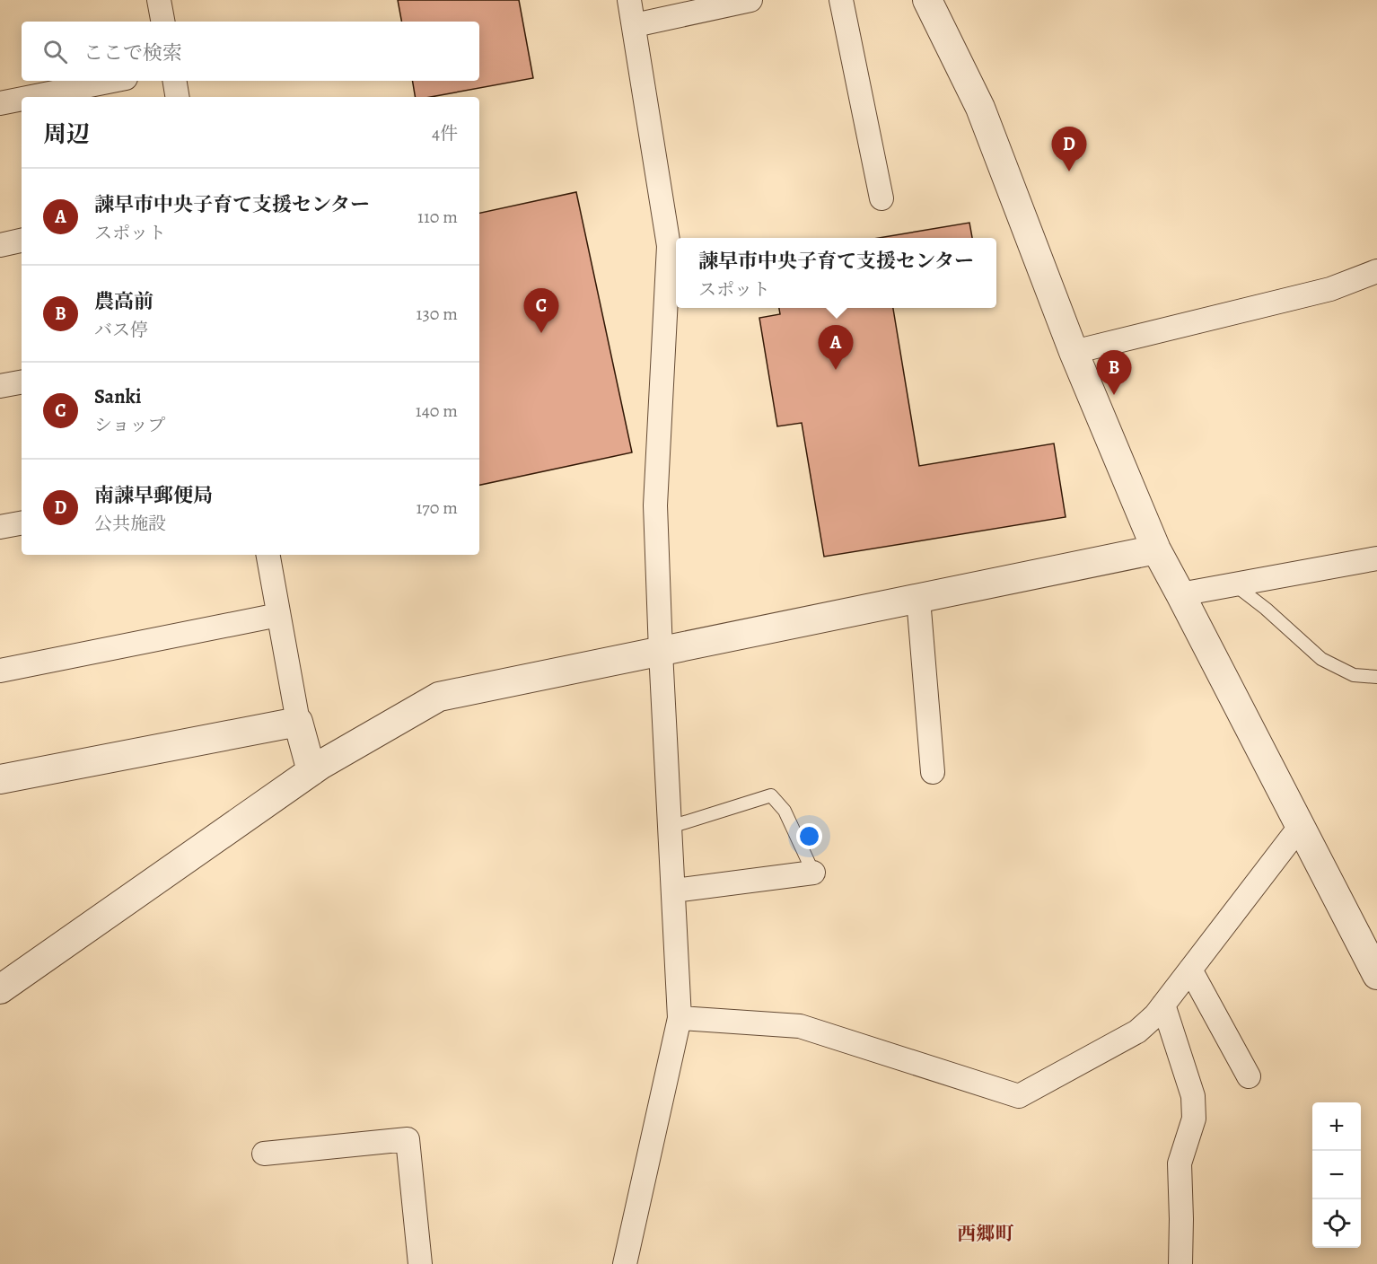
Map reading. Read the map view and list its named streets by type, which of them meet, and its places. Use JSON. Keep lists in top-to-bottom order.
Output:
{
  "districts": ["西郷町"],
  "page": {
    "search": "ここで検索",
    "heading": ["周辺", "4件"],
    "pins": [
      "D",
      "C",
      "A",
      "B"
    ],
    "list": [
      {
        "mark": "A",
        "name": "諫早市中央子育て支援センター",
        "note": "スポット",
        "value": "110 m"
      },
      {
        "mark": "B",
        "name": "農高前",
        "note": "バス停",
        "value": "130 m"
      },
      {
        "mark": "C",
        "name": "Sanki",
        "note": "ショップ",
        "value": "140 m"
      },
      {
        "mark": "D",
        "name": "南諫早郵便局",
        "note": "公共施設",
        "value": "170 m"
      }
    ],
    "popup": ["諫早市中央子育て支援センター", "スポット"],
    "map_buttons": ["+", "−"]
  }
}
